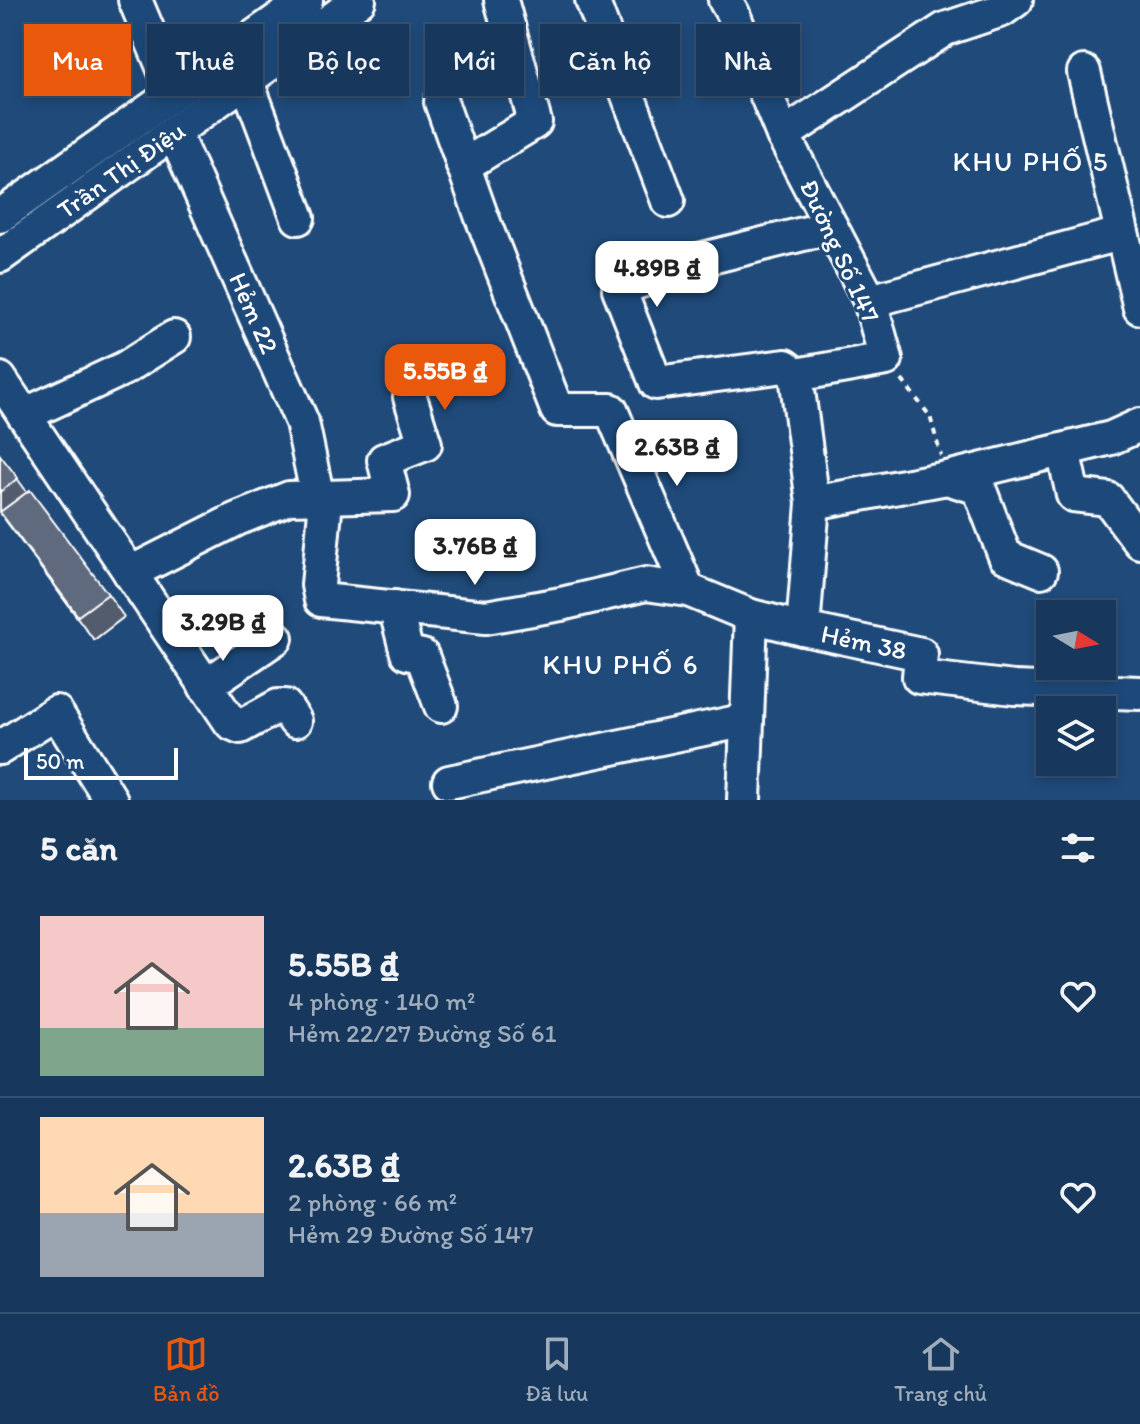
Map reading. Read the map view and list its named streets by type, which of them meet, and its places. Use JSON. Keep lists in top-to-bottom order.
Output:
{
  "streets": {
    "street": [
      "Trần Thị Điệu",
      "Đường Số 147",
      "Hẻm 22",
      "Hẻm 38"
    ]
  },
  "crossings": [
    ["Trần Thị Điệu", "Hẻm 22"]
  ],
  "districts": ["KHU PHỐ 5", "KHU PHỐ 6"],
  "scale_bar": "50 m",
  "north": "right",
  "page": {
    "chip": [
      "Mua",
      "Thuê",
      "Bộ lọc",
      "Mới",
      "Căn hộ",
      "Nhà"
    ],
    "price": [
      "4.89B ₫",
      "5.55B ₫",
      "2.63B ₫",
      "3.76B ₫",
      "3.29B ₫"
    ],
    "scale": "50 m",
    "heading": "5 căn",
    "list": [
      {
        "name": "5.55B ₫",
        "note": "4 phòng · 140 m² · Hẻm 22/27 Đường Số 61"
      },
      {
        "name": "2.63B ₫",
        "note": "2 phòng · 66 m² · Hẻm 29 Đường Số 147"
      }
    ],
    "tabs": ["Bản đồ", "Đã lưu", "Trang chủ"]
  }
}
